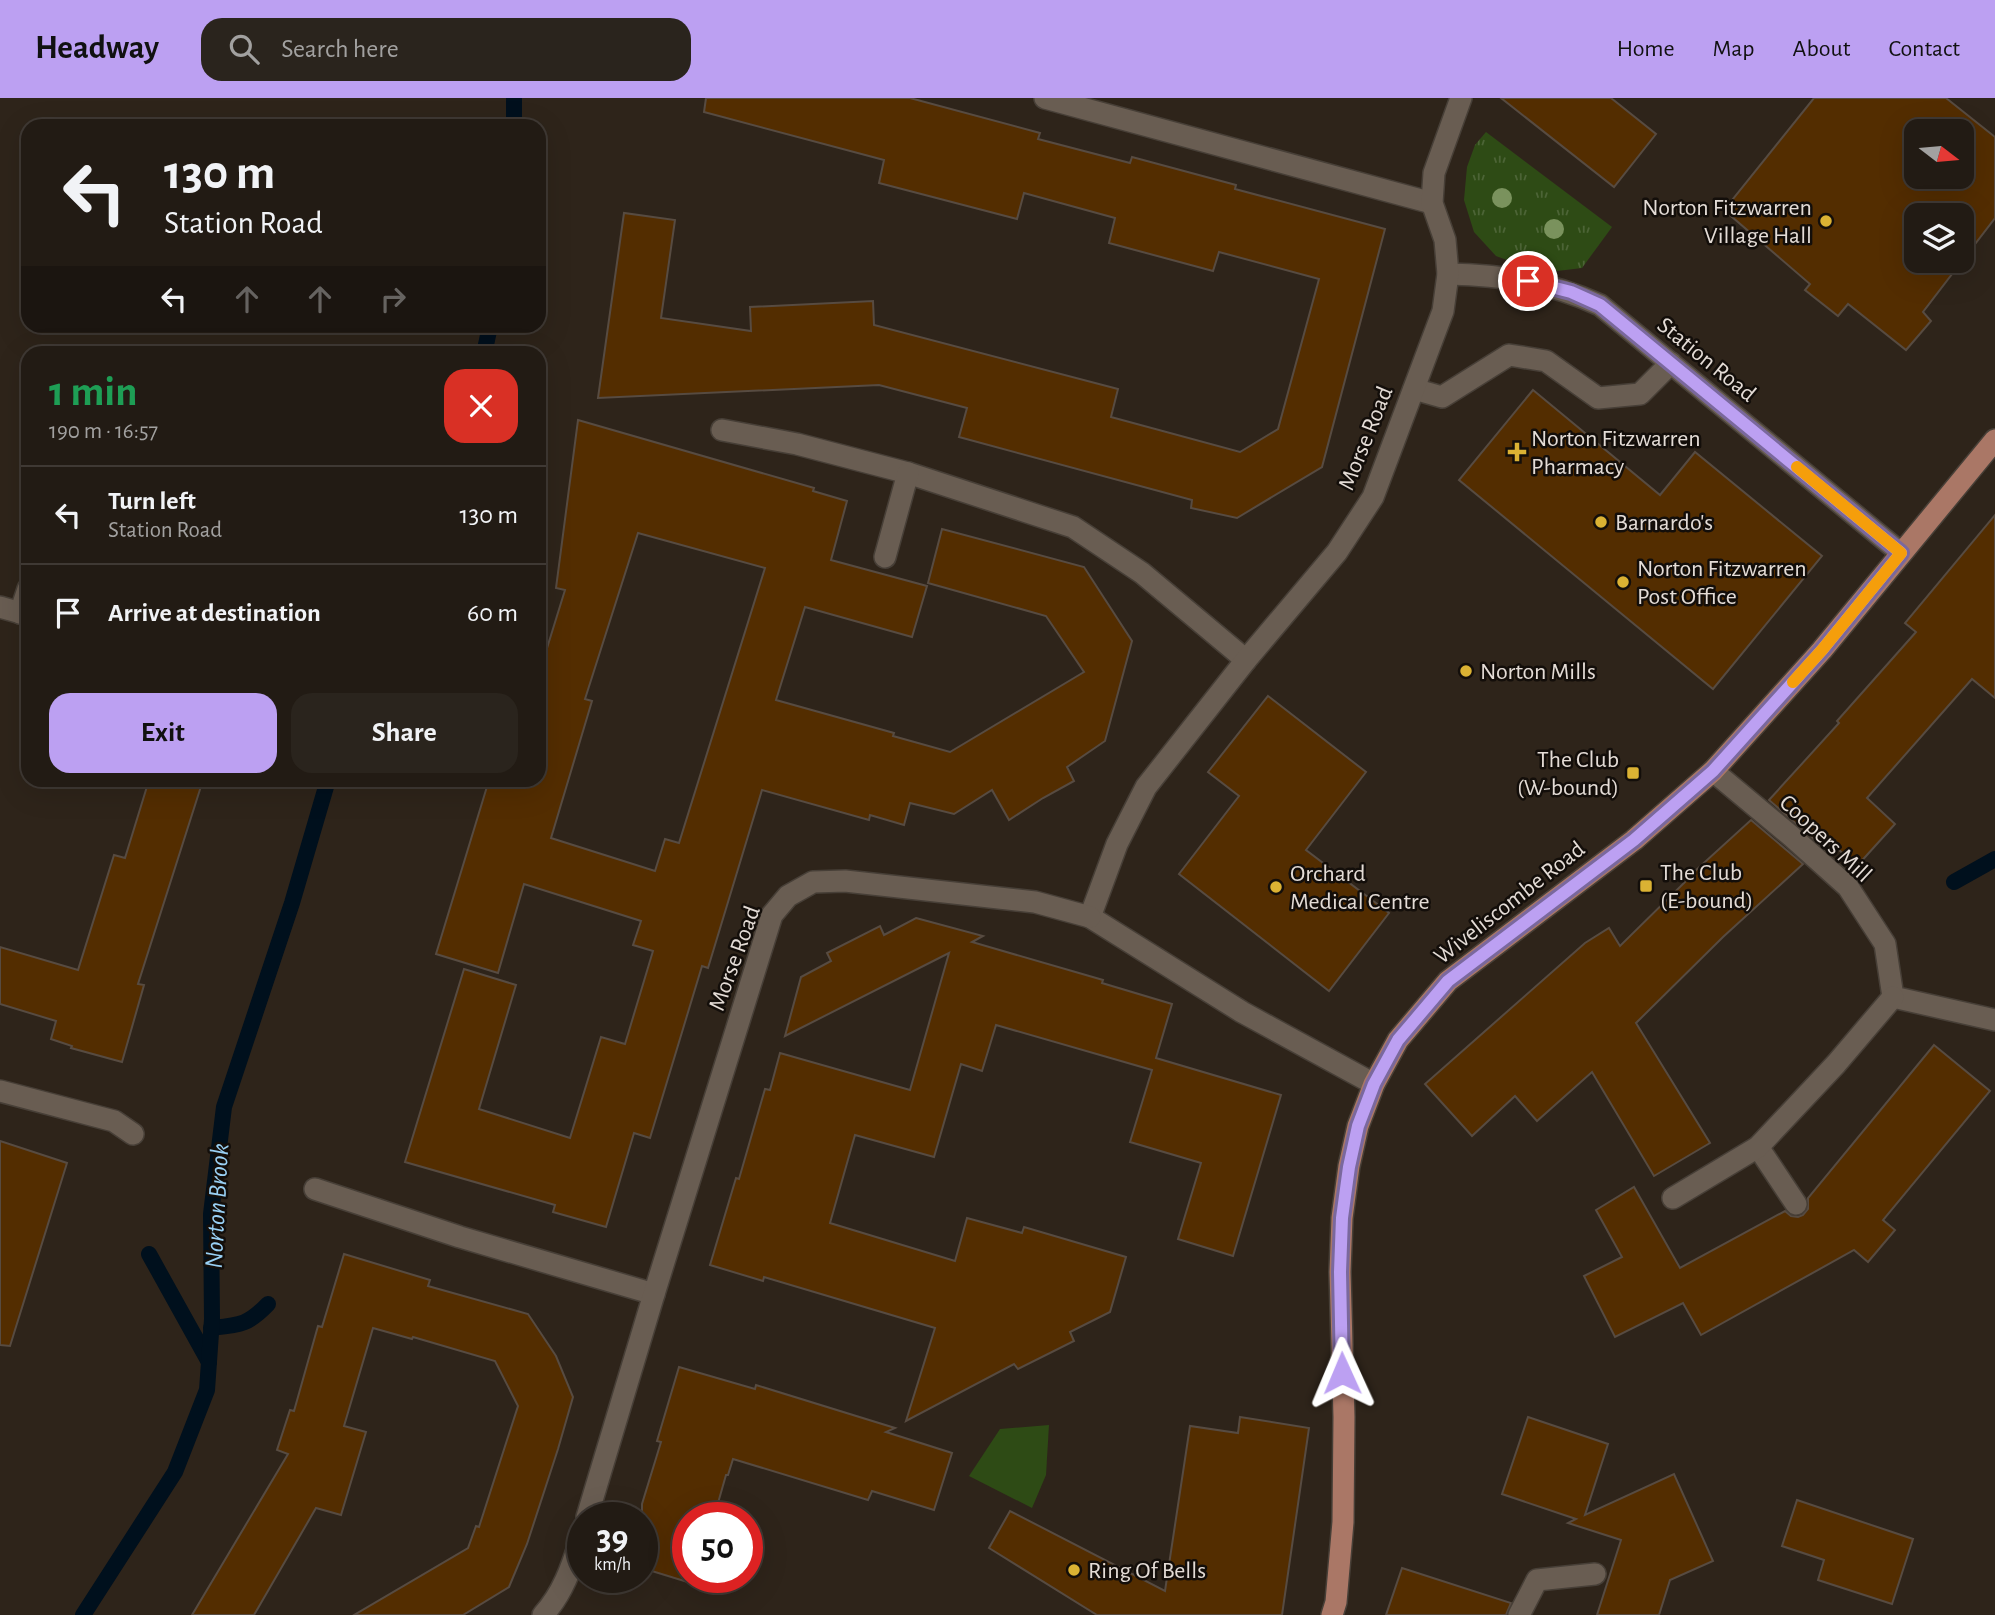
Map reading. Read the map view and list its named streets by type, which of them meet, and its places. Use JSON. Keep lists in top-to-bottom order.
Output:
{
  "streets": {
    "main road": ["Wiveliscombe Road"],
    "street": ["Station Road", "Morse Road", "Coopers Mill"]
  },
  "crossings": [
    ["Station Road", "Morse Road"],
    ["Station Road", "Wiveliscombe Road"],
    ["Morse Road", "Wiveliscombe Road"],
    ["Coopers Mill", "Wiveliscombe Road"]
  ],
  "water": ["Norton Brook"],
  "places": {
    "other": [
      "Norton Fitzwarren Village Hall",
      "Barnardo's",
      "Norton Fitzwarren Post Office",
      "Norton Mills",
      "Orchard Medical Centre",
      "Ring Of Bells"
    ],
    "health": ["Norton Fitzwarren Pharmacy"],
    "transit": ["The Club (W-bound)", "The Club (E-bound)"]
  },
  "north": "right",
  "page": {
    "header": "Headway",
    "search": "Search here",
    "nav": [
      "Home",
      "Map",
      "About",
      "Contact"
    ],
    "turn": ["130 m", "Station Road"],
    "heading": ["1 min", "190 m · 16:57"],
    "list": [
      {
        "name": "Turn left",
        "note": "Station Road",
        "value": "130 m"
      },
      {
        "name": "Arrive at destination",
        "value": "60 m"
      }
    ],
    "buttons": ["Exit", "Share"],
    "speed": "39 km/h",
    "limit": "50"
  }
}
